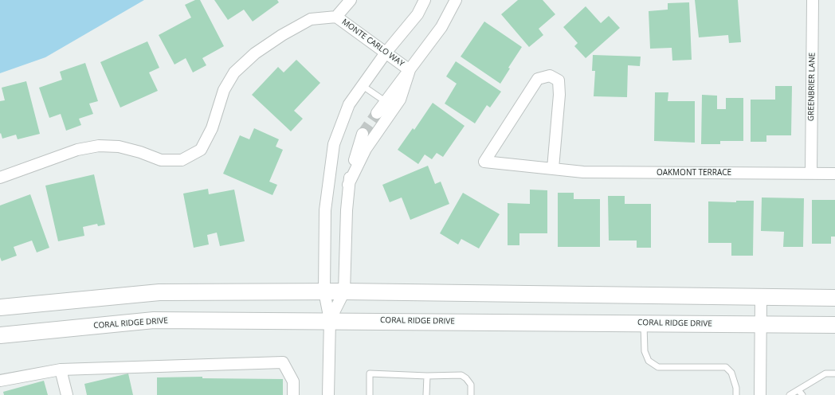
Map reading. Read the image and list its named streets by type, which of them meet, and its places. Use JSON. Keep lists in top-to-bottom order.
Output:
{
  "streets": {
    "main road": ["CORAL RIDGE DRIVE"],
    "street": ["MONTE CARLO WAY", "GREENBRIER LANE", "OAKMONT TERRACE"]
  },
  "crossings": [
    ["GREENBRIER LANE", "OAKMONT TERRACE"]
  ]
}
